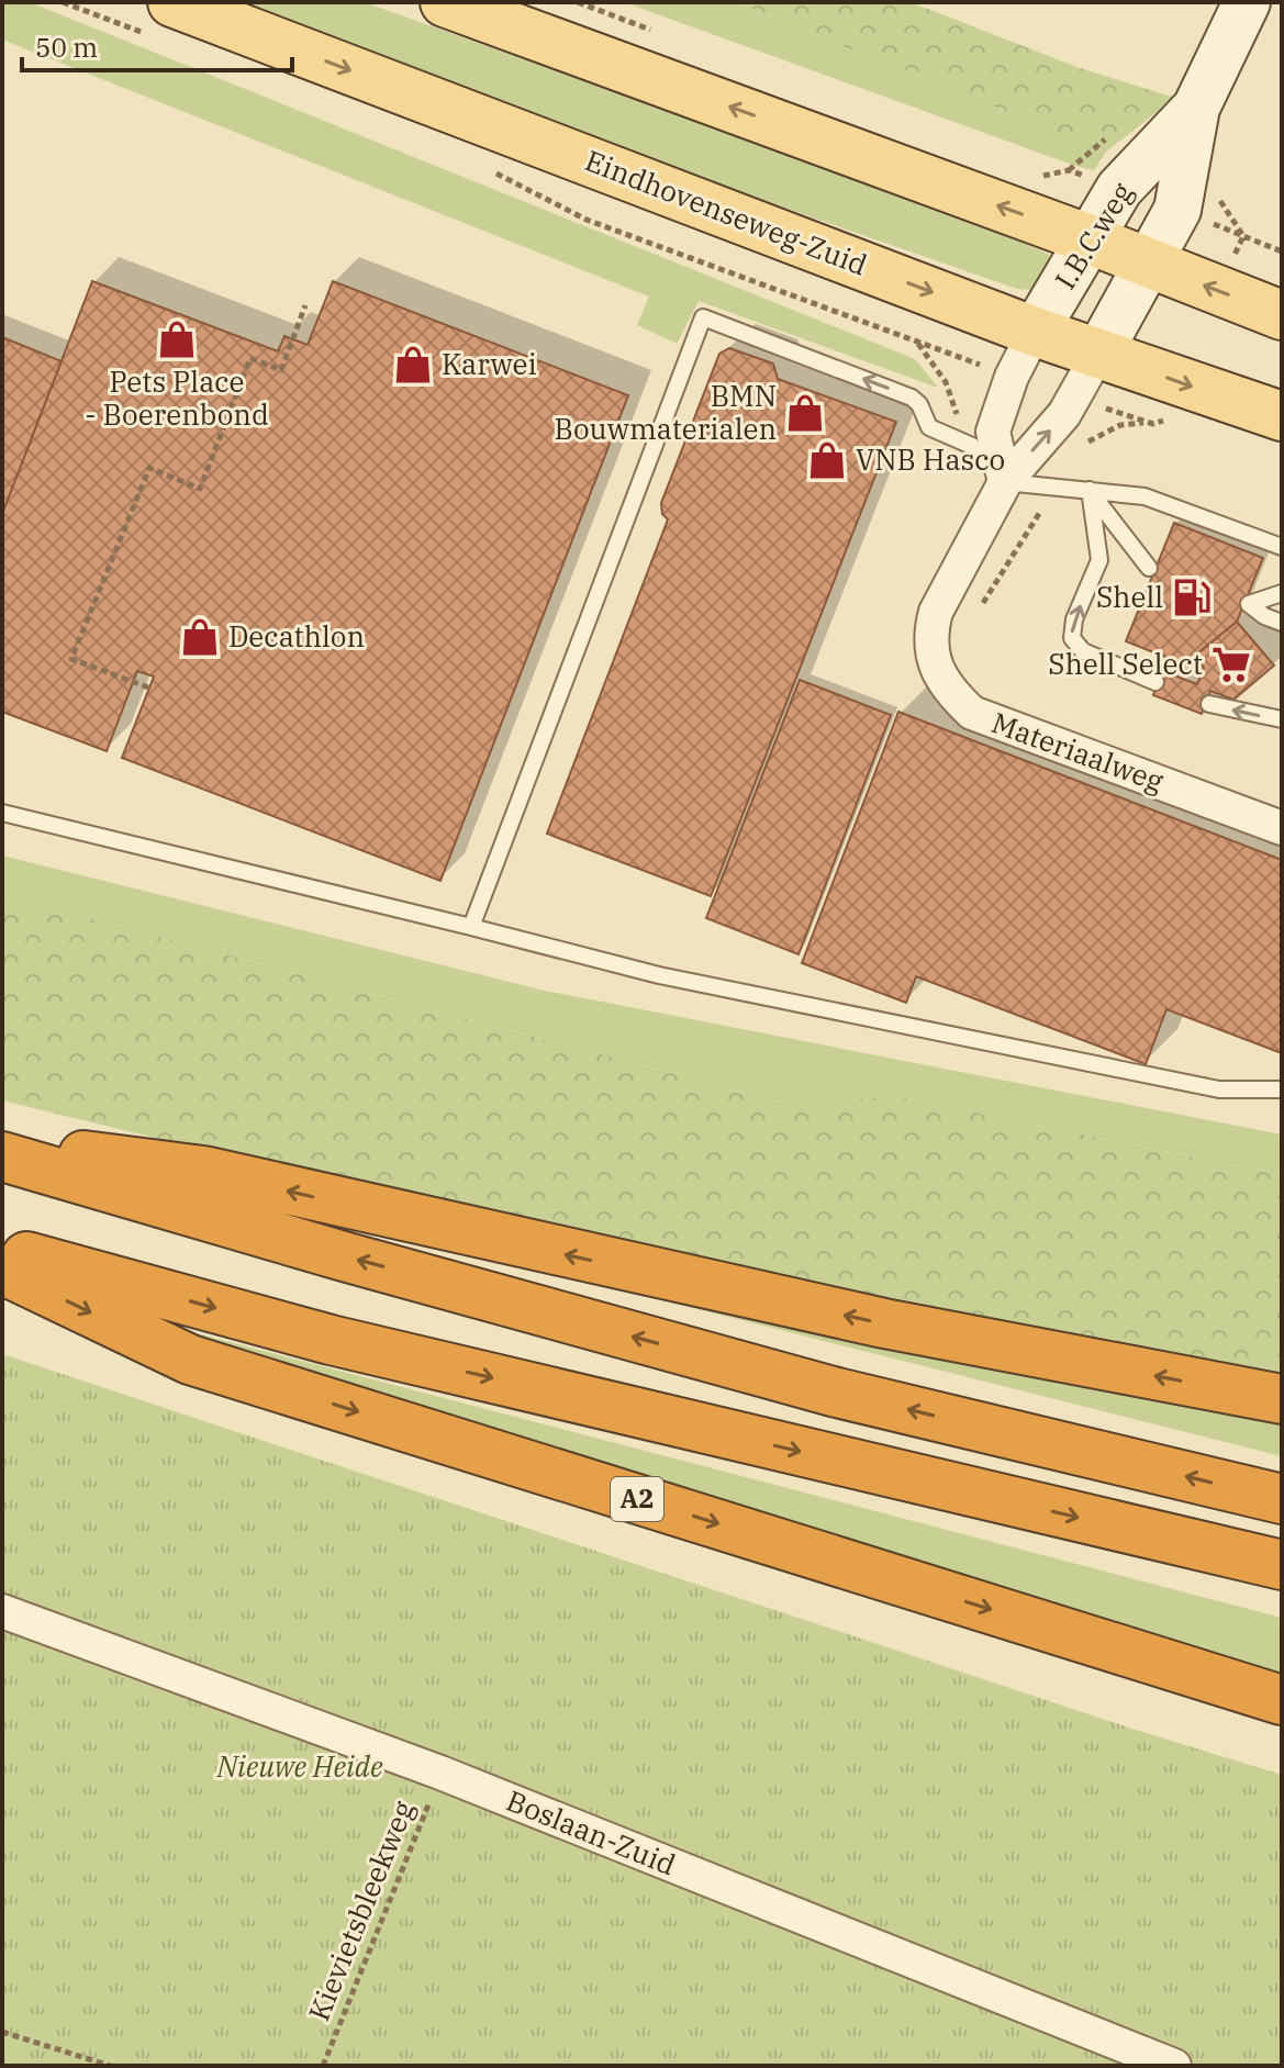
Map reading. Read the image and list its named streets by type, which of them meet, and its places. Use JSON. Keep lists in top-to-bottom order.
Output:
{
  "streets": {
    "highway": ["A2"],
    "main road": ["Eindhovenseweg-Zuid"],
    "street": ["I.B.C.weg", "Materiaalweg", "Boslaan-Zuid"],
    "path": ["Kievietsbleekweg"]
  },
  "crossings": [
    ["Eindhovenseweg-Zuid", "I.B.C.weg"],
    ["Eindhovenseweg-Zuid", "Materiaalweg"],
    ["I.B.C.weg", "Materiaalweg"],
    ["Boslaan-Zuid", "Kievietsbleekweg"]
  ],
  "parks": ["Nieuwe Heide"],
  "places": {
    "shop": [
      "Pets Place - Boerenbond",
      "Karwei",
      "BMN Bouwmaterialen",
      "VNB Hasco",
      "Decathlon"
    ],
    "fuel station": ["Shell"],
    "supermarket": ["Shell Select"]
  },
  "scale_bar": "50 m"
}
